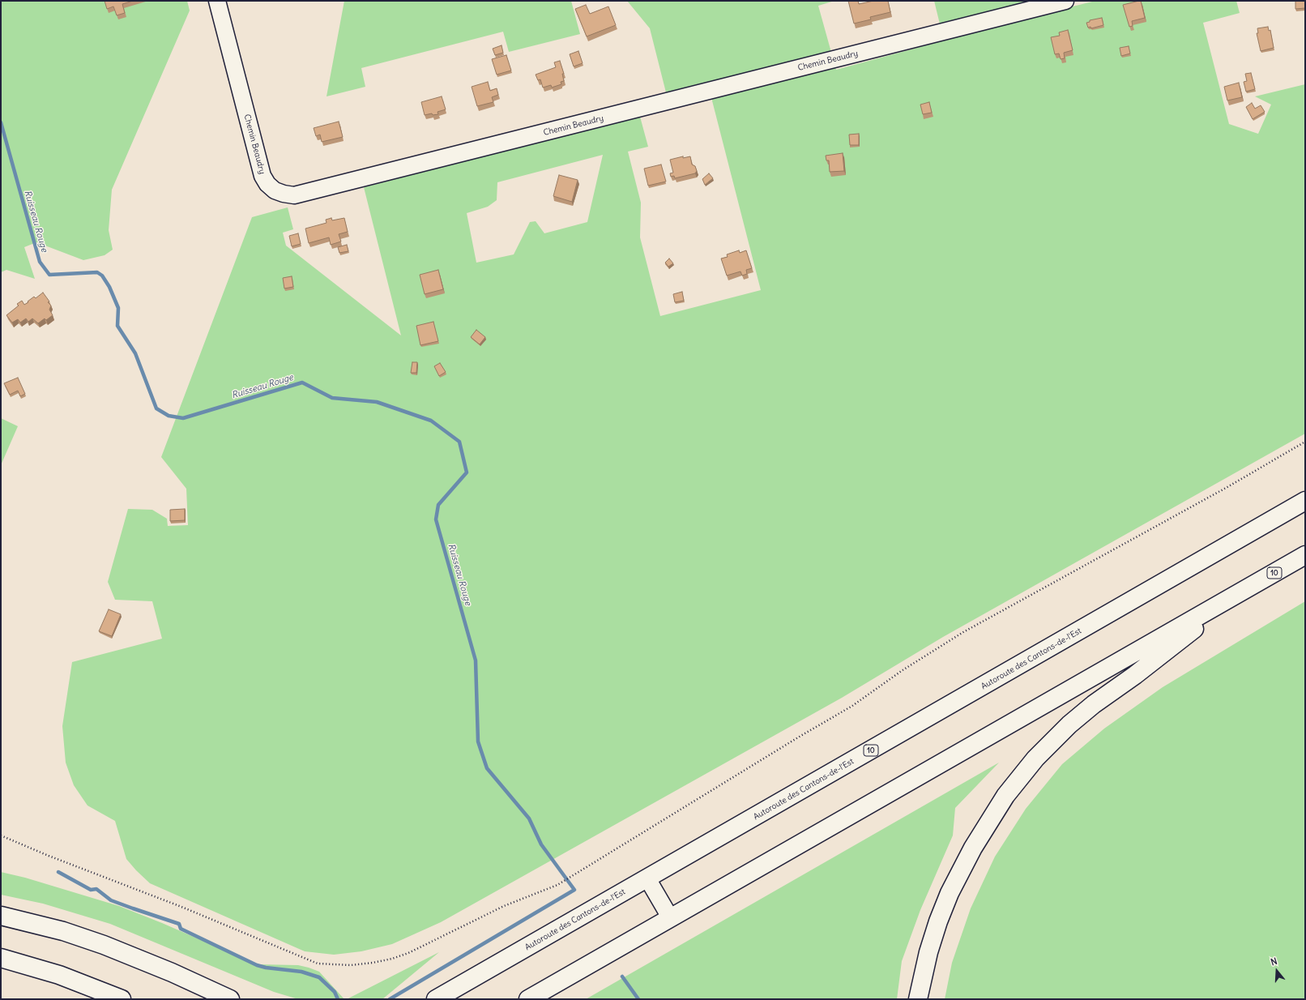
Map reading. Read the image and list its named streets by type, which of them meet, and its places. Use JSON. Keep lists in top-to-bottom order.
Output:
{
  "streets": {
    "highway": ["10", "Autoroute des Cantons-de-l'Est"],
    "street": ["Chemin Beaudry"]
  },
  "water": ["Ruisseau Rouge"],
  "north": "top"
}
